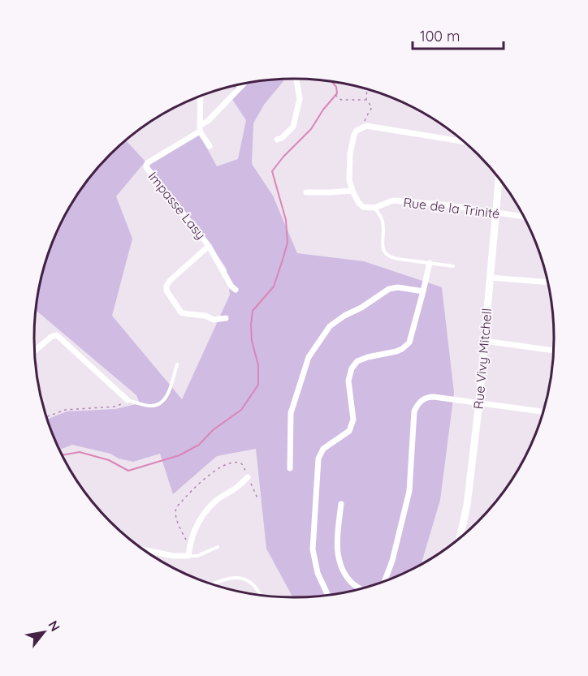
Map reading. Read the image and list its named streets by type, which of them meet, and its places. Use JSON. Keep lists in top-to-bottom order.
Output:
{
  "streets": {
    "street": ["Impasse Lasy", "Rue de la Trinité", "Rue Vivy Mitchell"]
  },
  "crossings": [
    ["Rue de la Trinité", "Rue Vivy Mitchell"]
  ],
  "scale_bar": "100 m",
  "north": "top right"
}
